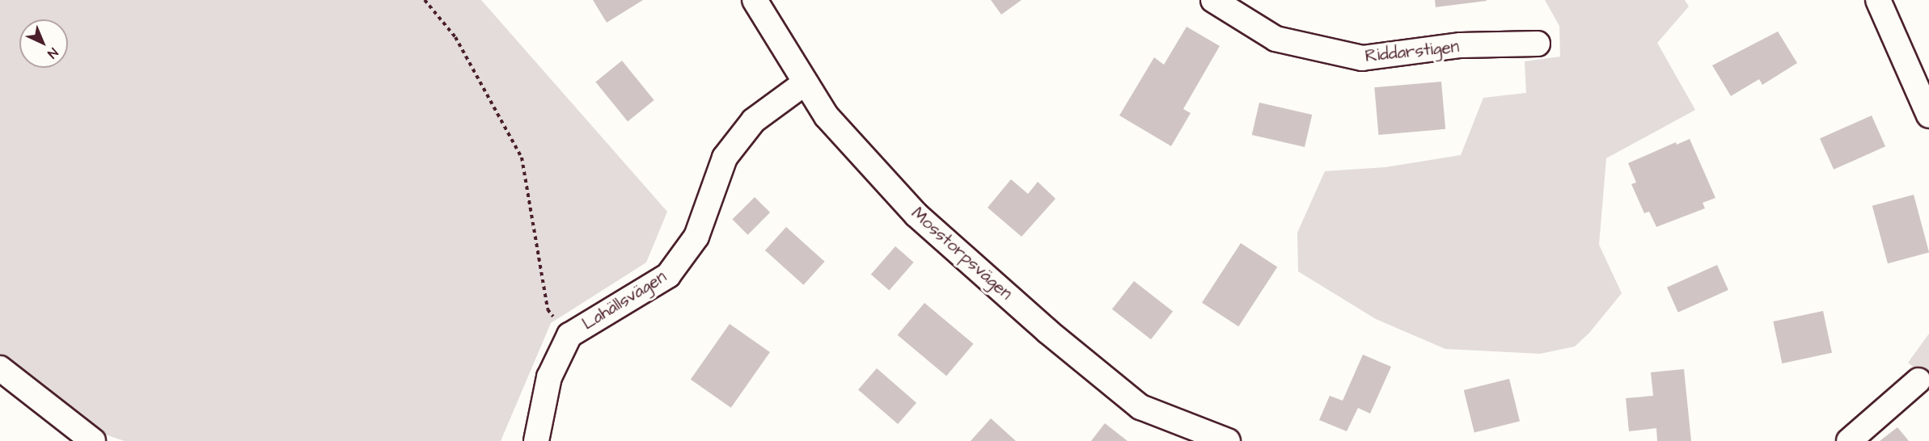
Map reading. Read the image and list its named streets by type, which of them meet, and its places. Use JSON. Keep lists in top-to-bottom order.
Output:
{
  "streets": {
    "street": ["Riddarstigen", "Mosstorpsvägen", "Lahällsvägen"]
  },
  "crossings": [
    ["Mosstorpsvägen", "Lahällsvägen"]
  ],
  "north": "bottom right"
}
